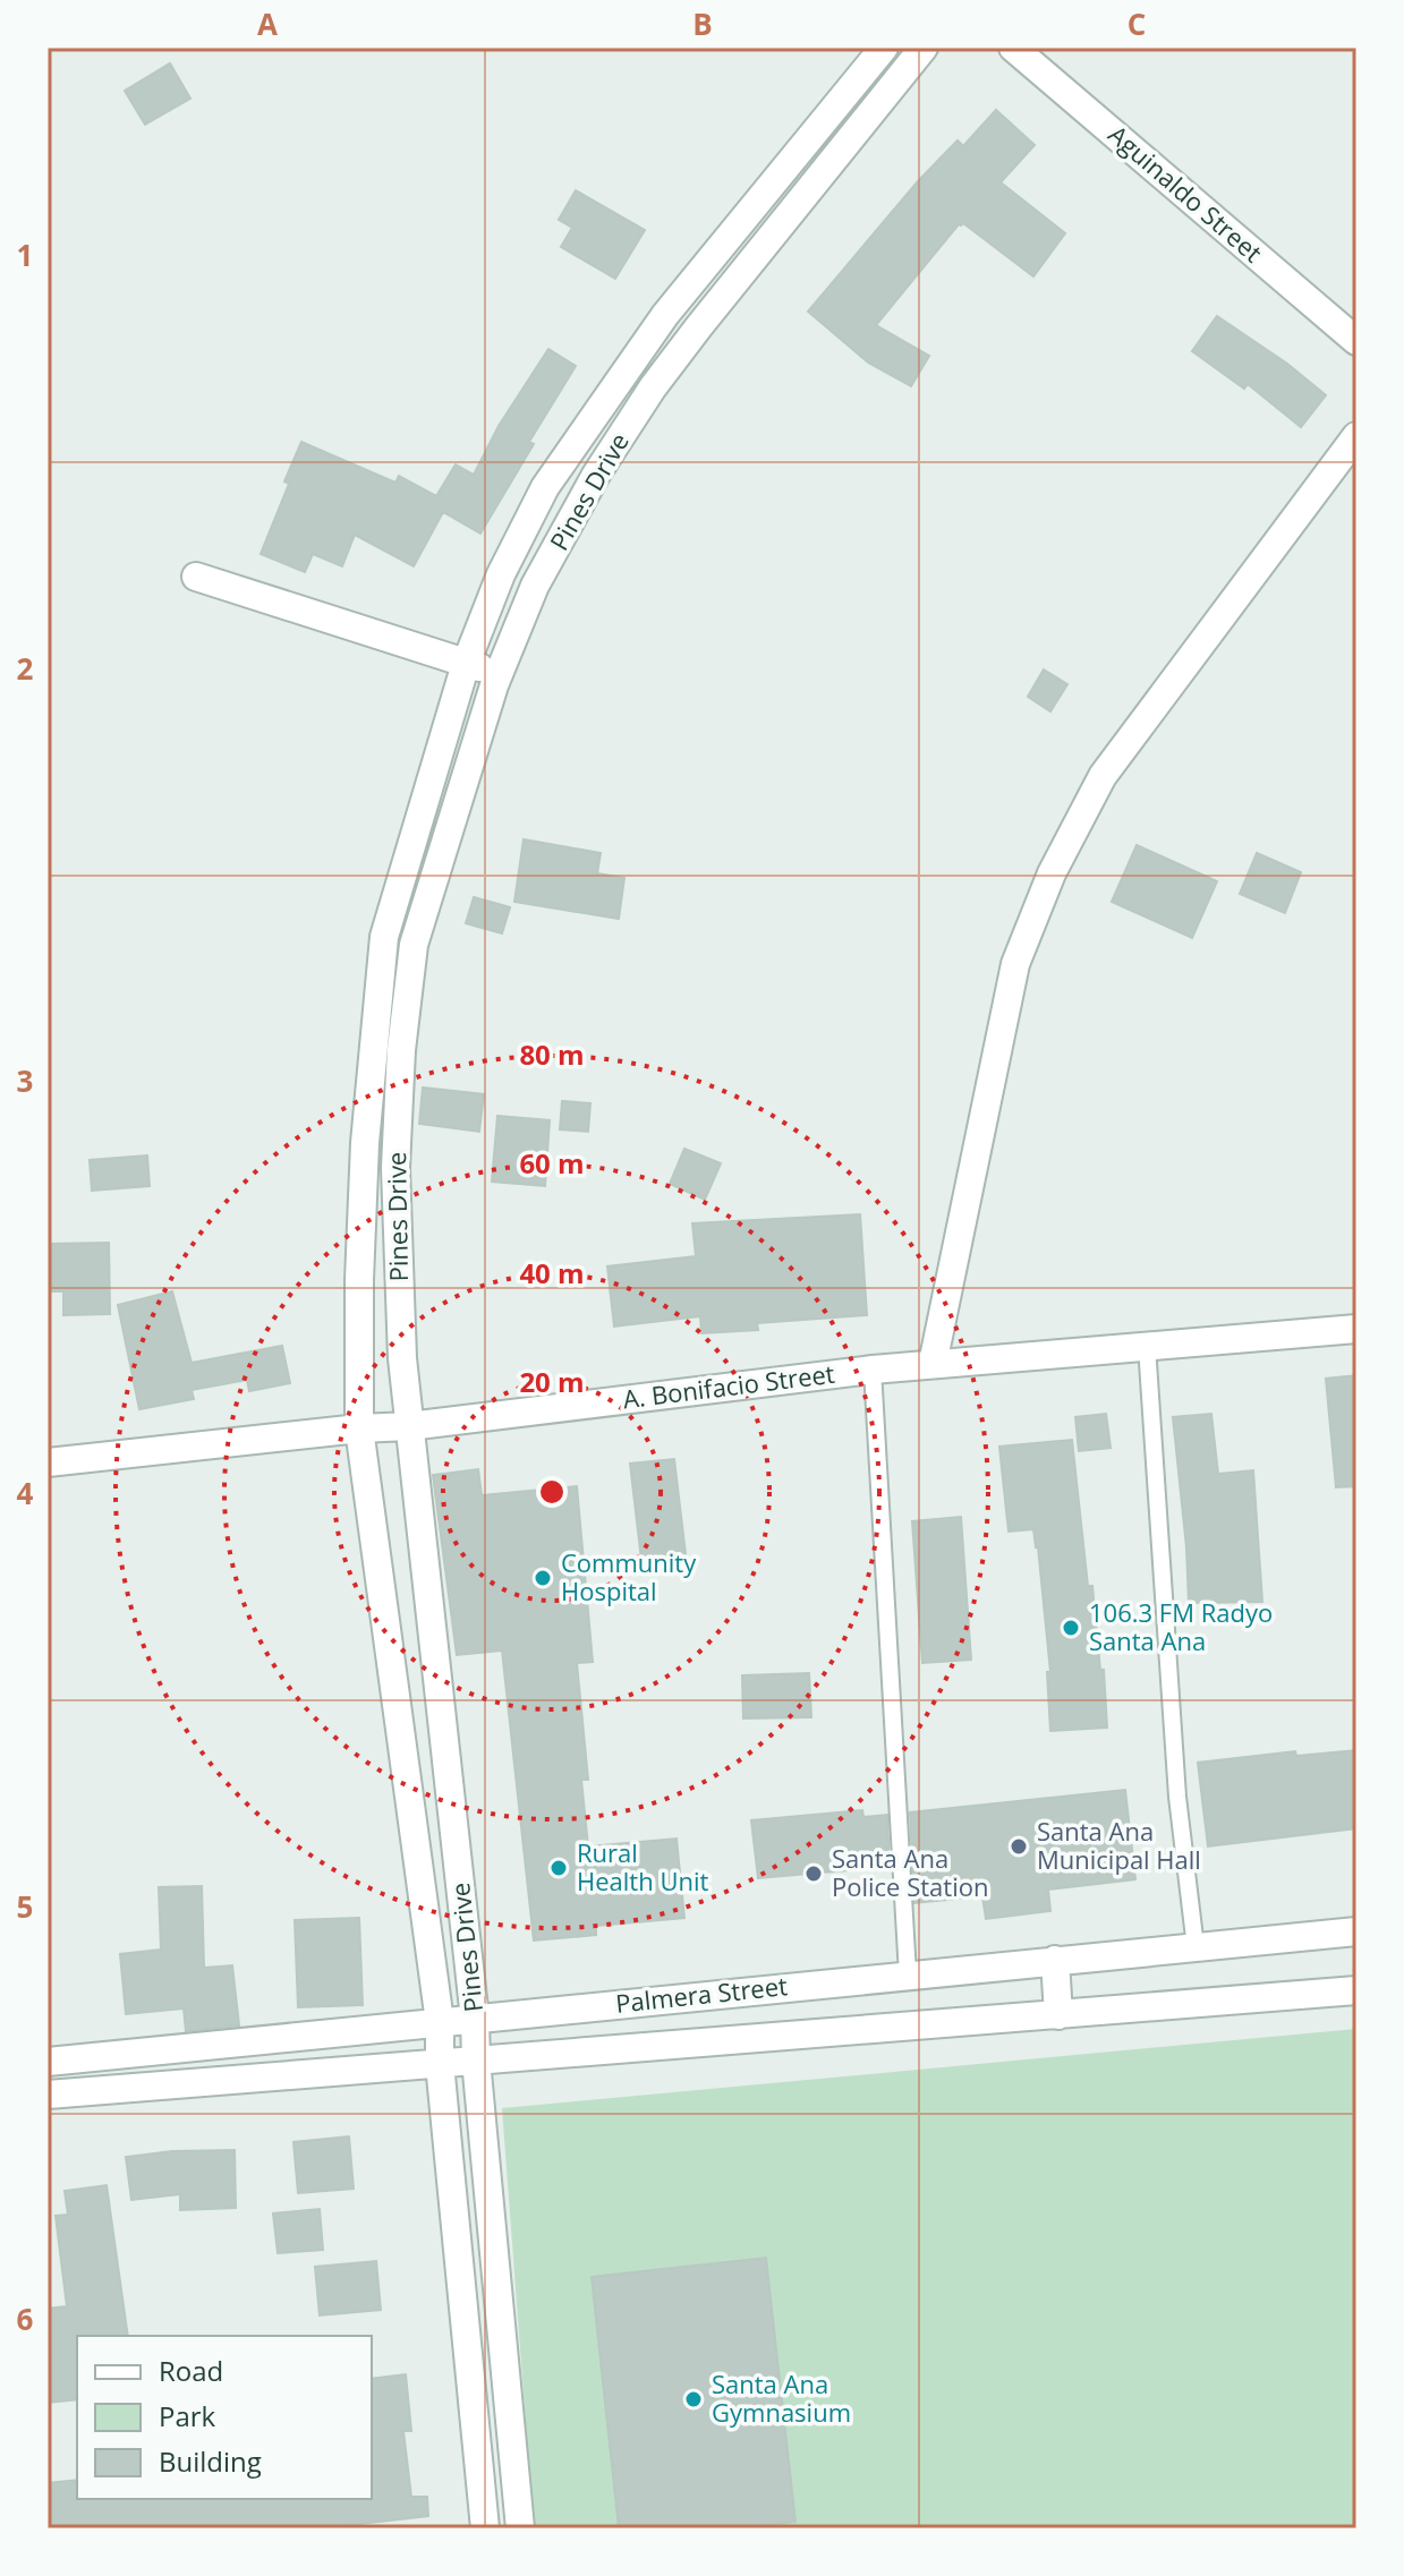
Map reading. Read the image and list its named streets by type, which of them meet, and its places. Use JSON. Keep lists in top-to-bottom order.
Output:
{
  "streets": {
    "street": [
      "Aguinaldo Street",
      "Pines Drive",
      "A. Bonifacio Street",
      "Palmera Street"
    ]
  },
  "crossings": [
    ["Pines Drive", "A. Bonifacio Street"],
    ["Pines Drive", "Palmera Street"]
  ],
  "places": [
    "Community Hospital",
    "106.3 FM Radyo Santa Ana",
    "Santa Ana Municipal Hall",
    "Rural Health Unit",
    "Santa Ana Police Station",
    "Santa Ana Gymnasium"
  ],
  "legend": ["Road", "Park", "Building"],
  "grid": {
    "columns": ["A", "B", "C"],
    "rows": [
      "1",
      "2",
      "3",
      "4",
      "5",
      "6"
    ]
  },
  "rings": [
    "80 m",
    "60 m",
    "40 m",
    "20 m"
  ]
}
